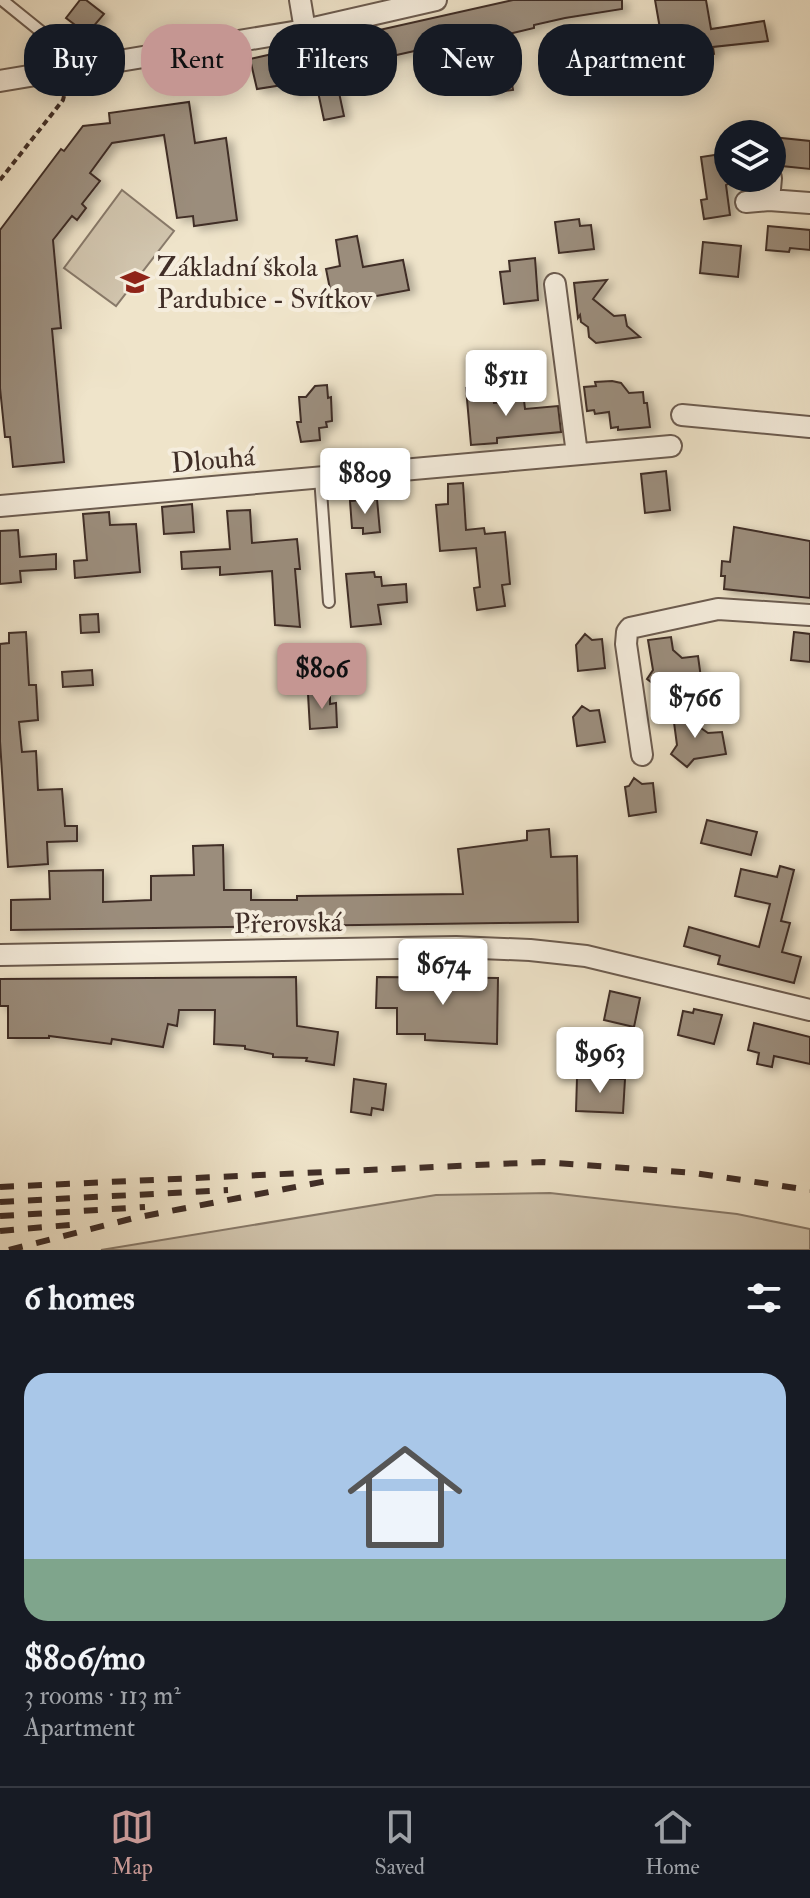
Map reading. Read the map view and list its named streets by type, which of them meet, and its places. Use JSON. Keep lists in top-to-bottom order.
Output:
{
  "streets": {
    "street": ["Dlouhá", "Přerovská"]
  },
  "places": {
    "school or university": ["Základní škola Pardubice - Svítkov"]
  },
  "page": {
    "chip": [
      "Buy",
      "Rent",
      "Filters",
      "New",
      "Apartment"
    ],
    "price": [
      "$511",
      "$809",
      "$806",
      "$766",
      "$674",
      "$963"
    ],
    "heading": "6 homes",
    "list": [
      {
        "name": "$806/mo",
        "note": "3 rooms · 113 m² · Apartment"
      }
    ],
    "tabs": ["Map", "Saved", "Home"]
  }
}
